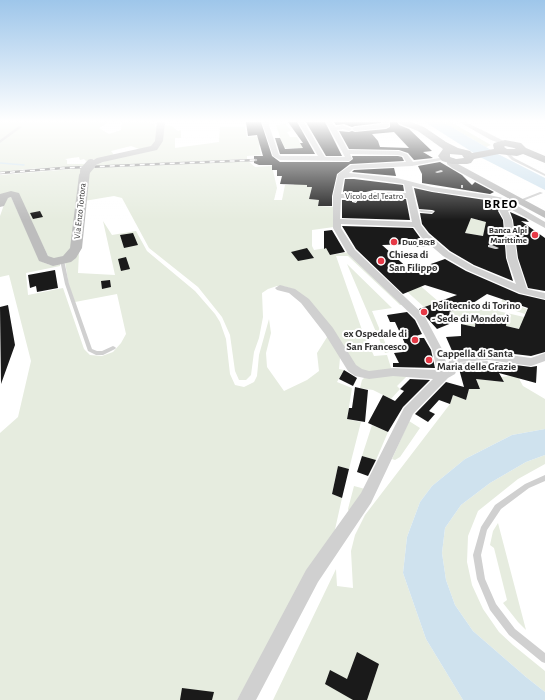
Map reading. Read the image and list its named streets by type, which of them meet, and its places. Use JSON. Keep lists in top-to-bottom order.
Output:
{
  "streets": {
    "street": ["Vicolo del Teatro", "Via Enzo Tortora"]
  },
  "districts": ["BREO"],
  "places": [
    "Banca Alpi Marittime",
    "Duo B&B",
    "Chiesa di San Filippo",
    "Politecnico di Torino - Sede di Mondovì",
    "ex Ospedale di San Francesco",
    "Cappella di Santa Maria delle Grazie"
  ]
}
